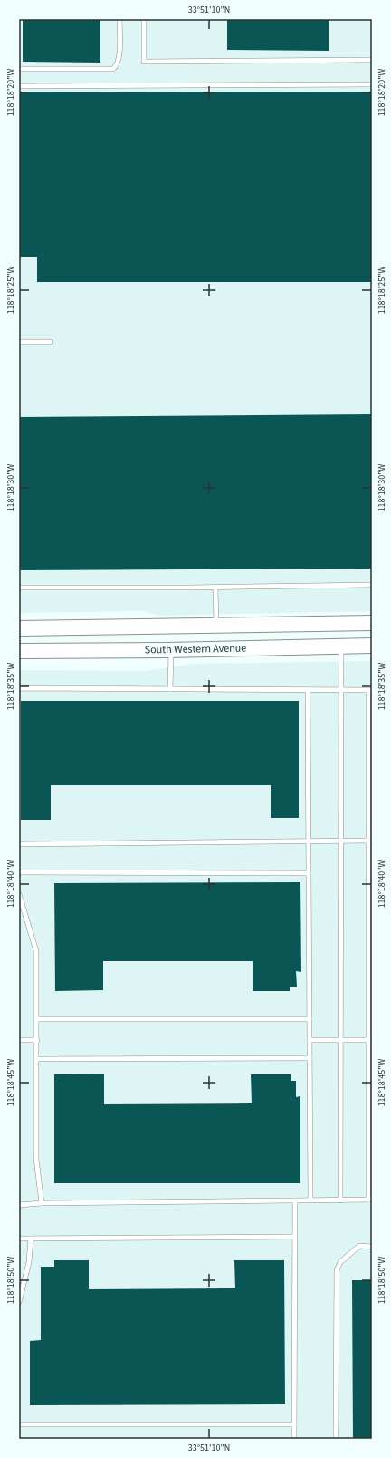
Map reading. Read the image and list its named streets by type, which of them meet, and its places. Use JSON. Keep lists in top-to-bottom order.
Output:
{
  "streets": {
    "main road": ["South Western Avenue"]
  },
  "coordinates": [
    "33°51'10\"N",
    "118°18'20\"W",
    "118°18'25\"W",
    "118°18'30\"W",
    "118°18'35\"W",
    "118°18'40\"W",
    "118°18'45\"W",
    "118°18'50\"W"
  ]
}
